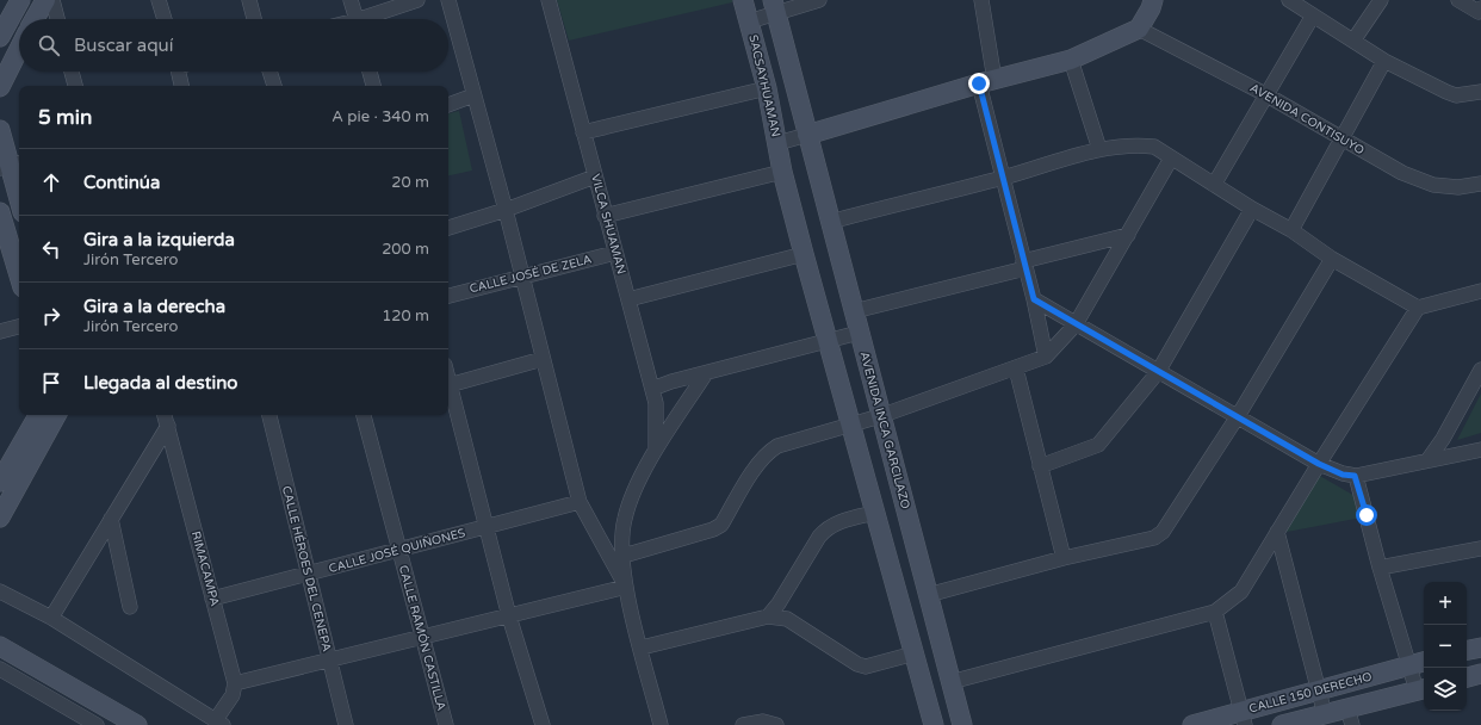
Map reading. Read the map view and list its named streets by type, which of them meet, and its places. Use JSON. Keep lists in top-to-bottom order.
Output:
{
  "streets": {
    "main road": ["SACSAYHUAMAN", "AVENIDA INCA GARCILAZO", "CALLE 150 DERECHO"],
    "street": [
      "AVENIDA CONTISUYO",
      "VILCA SHUAMAN",
      "CALLE JOSÉ DE ZELA",
      "CALLE JOSÉ QUIÑONES",
      "RIMACAMPA",
      "CALLE HÉROES DEL CENEPA",
      "CALLE RAMÓN CASTILLA"
    ]
  },
  "crossings": [
    ["SACSAYHUAMAN", "AVENIDA INCA GARCILAZO"],
    ["VILCA SHUAMAN", "CALLE JOSÉ DE ZELA"],
    ["CALLE JOSÉ QUIÑONES", "RIMACAMPA"],
    ["CALLE JOSÉ QUIÑONES", "CALLE HÉROES DEL CENEPA"],
    ["CALLE JOSÉ QUIÑONES", "CALLE RAMÓN CASTILLA"]
  ],
  "page": {
    "search": "Buscar aquí",
    "heading": ["5 min", "A pie · 340 m"],
    "list": [
      ["Continúa", "20 m"],
      ["Gira a la izquierda", "Jirón Tercero", "200 m"],
      ["Gira a la derecha", "Jirón Tercero", "120 m"],
      "Llegada al destino"
    ],
    "map_buttons": ["+", "−"]
  }
}
